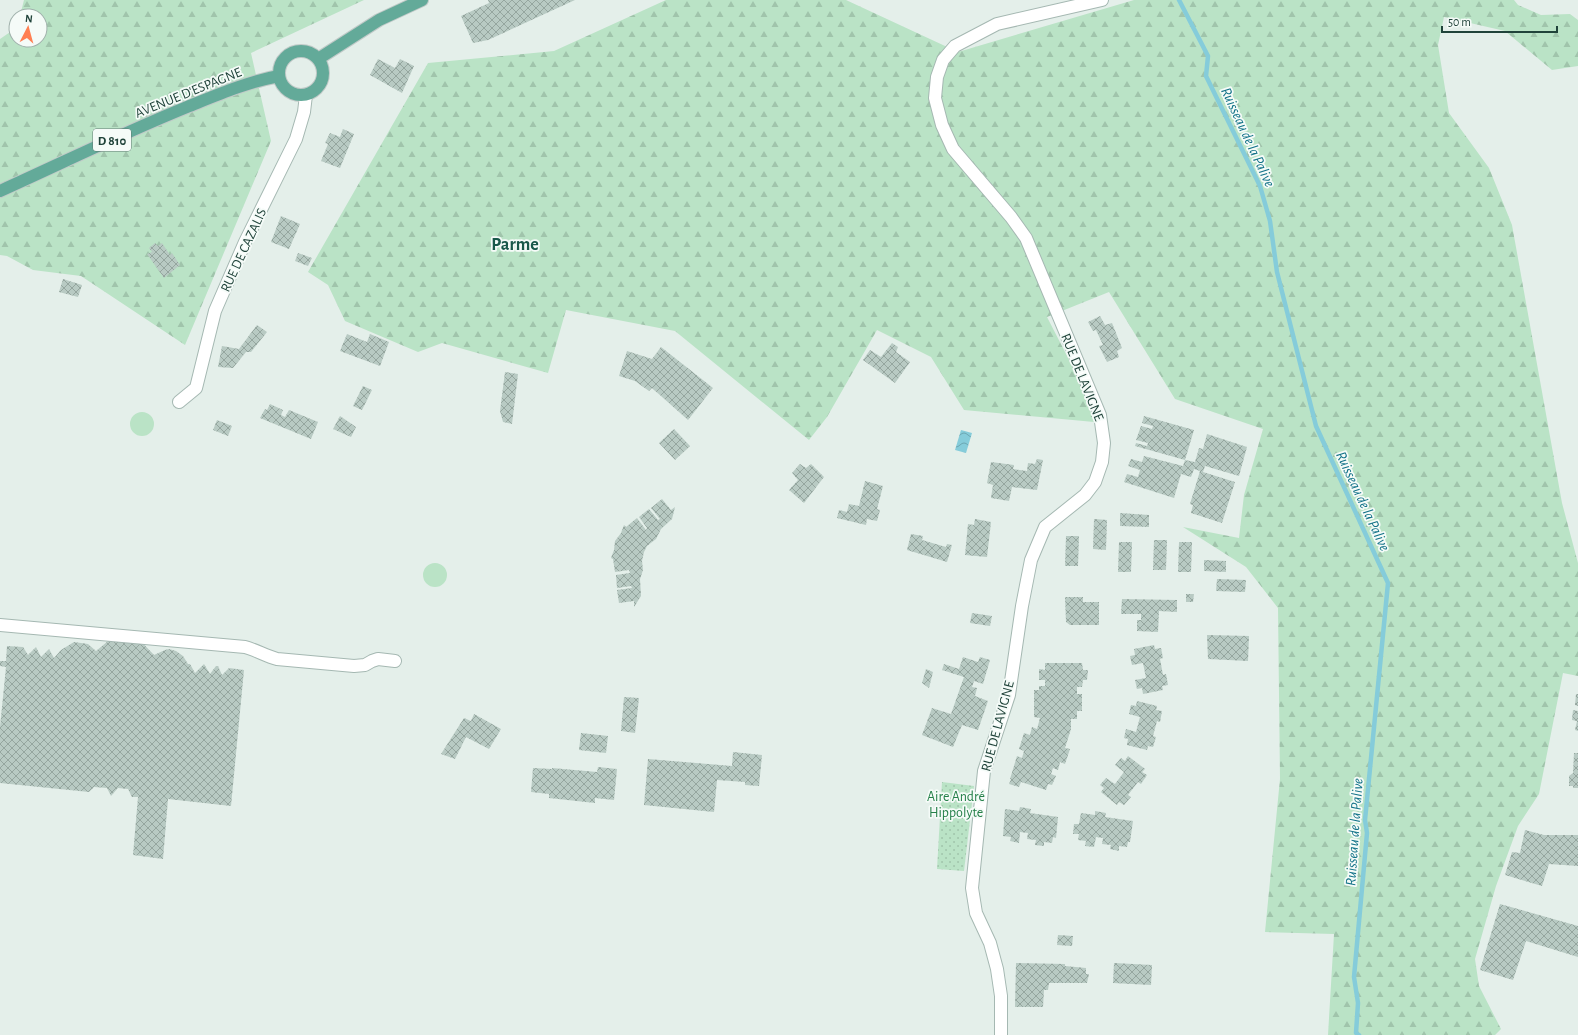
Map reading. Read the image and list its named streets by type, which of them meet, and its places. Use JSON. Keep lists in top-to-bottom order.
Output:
{
  "streets": {
    "main road": ["AVENUE D'ESPAGNE", "D 810"],
    "street": ["RUE DE CAZALIS", "RUE DE LAVIGNE"]
  },
  "crossings": [
    ["AVENUE D'ESPAGNE", "RUE DE CAZALIS"]
  ],
  "districts": ["Parme"],
  "water": ["Ruisseau de la Palive"],
  "parks": ["Aire André Hippolyte"],
  "scale_bar": "50 m",
  "north": "top"
}
